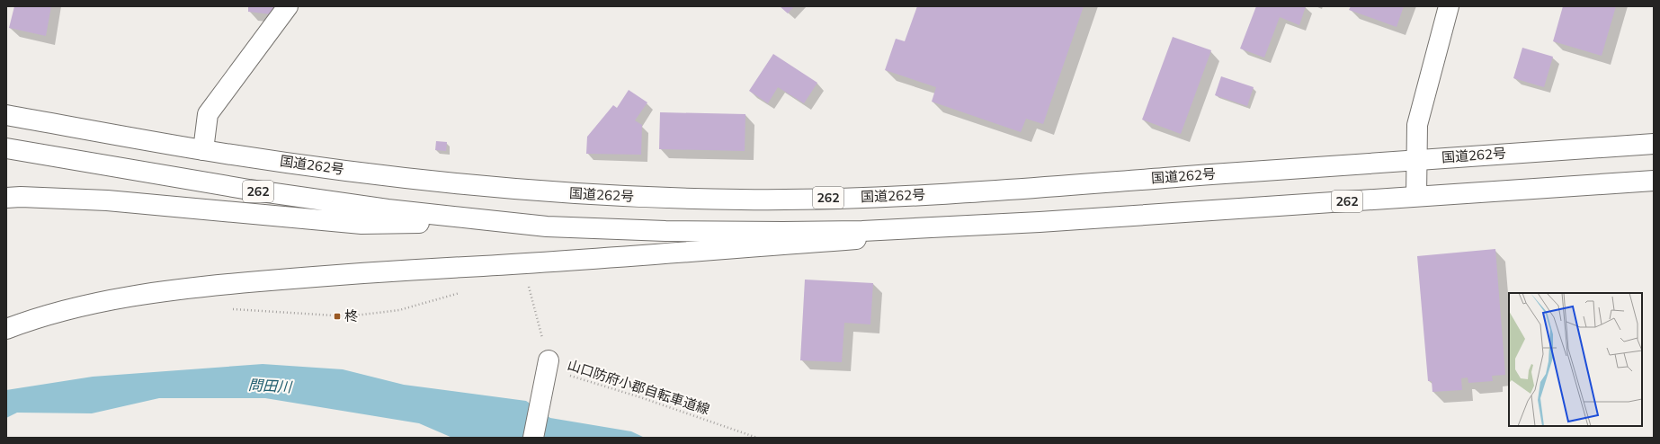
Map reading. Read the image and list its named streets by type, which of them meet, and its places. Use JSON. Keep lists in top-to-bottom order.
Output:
{
  "streets": {
    "main road": ["国道262号", "262"],
    "path": ["山口防府小郡自転車道線"]
  },
  "water": ["問田川"],
  "places": {
    "transit": ["柊"]
  }
}
